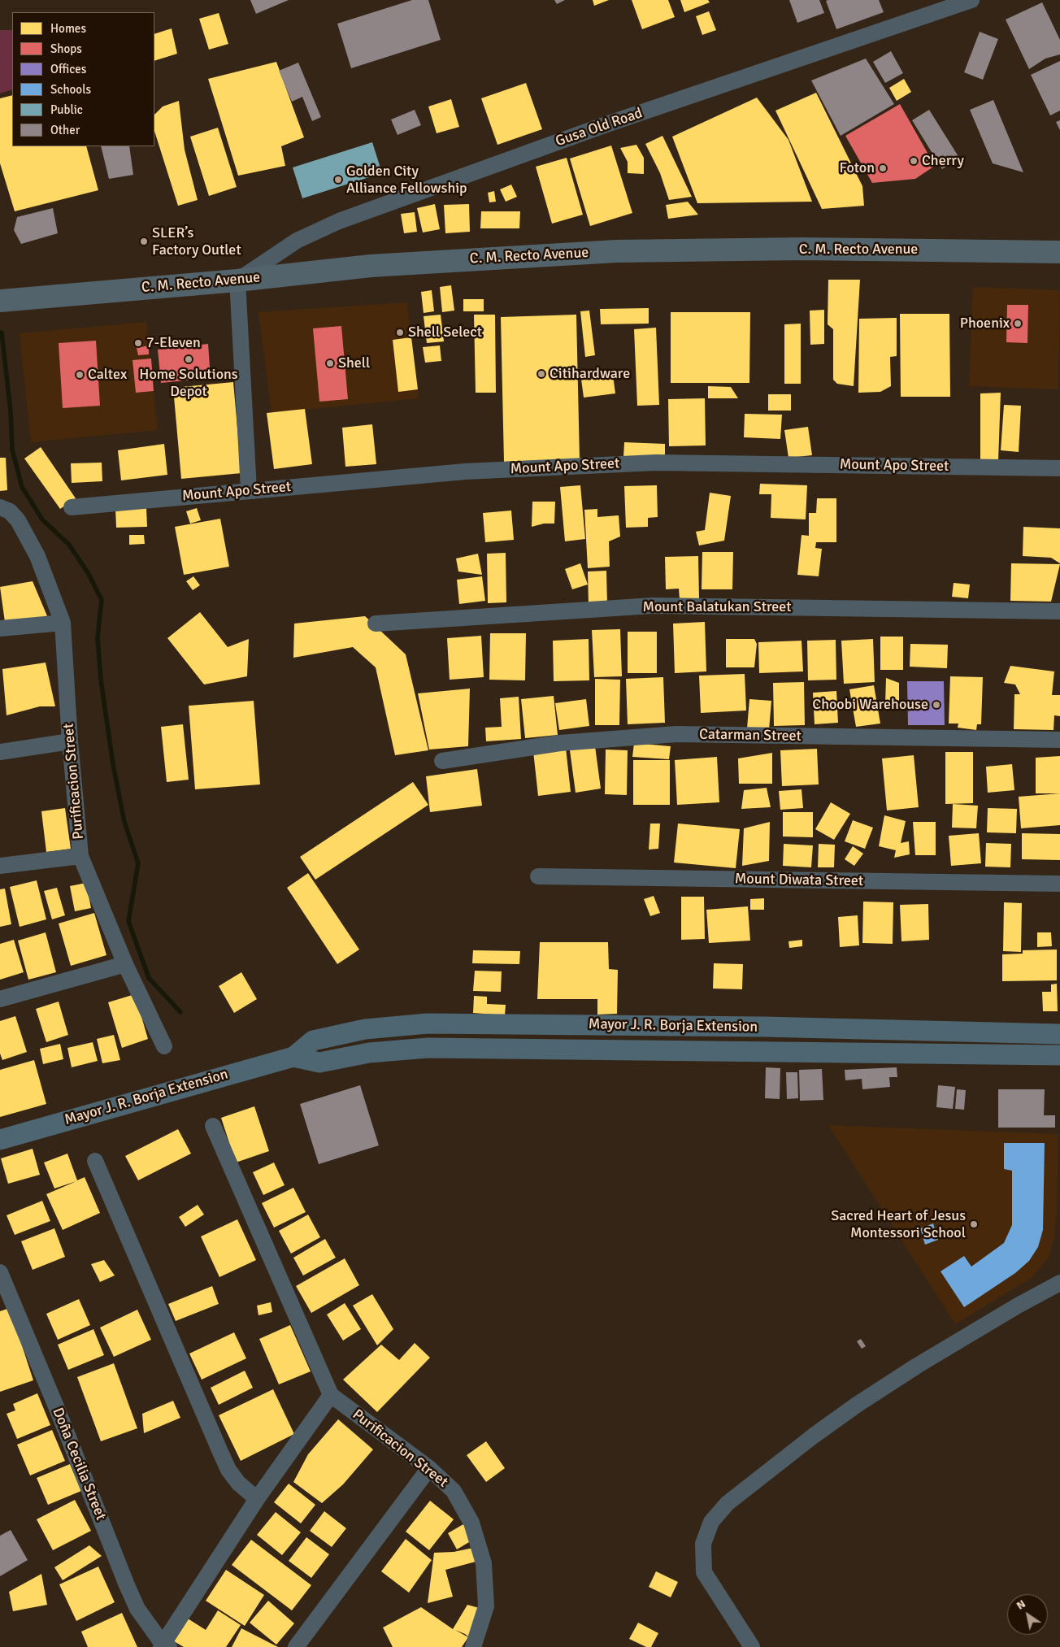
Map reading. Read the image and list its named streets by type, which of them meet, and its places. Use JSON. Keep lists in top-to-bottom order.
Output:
{
  "streets": {
    "highway": ["C. M. Recto Avenue"],
    "main road": ["Mayor J. R. Borja Extension"],
    "street": [
      "Gusa Old Road",
      "Mount Apo Street",
      "Mount Balatukan Street",
      "Catarman Street",
      "Purificacion Street",
      "Mount Diwata Street",
      "Doña Cecilia Street"
    ]
  },
  "crossings": [
    ["Gusa Old Road", "C. M. Recto Avenue"]
  ],
  "places": [
    "Cherry",
    "Foton",
    "Golden City Alliance Fellowship",
    "SLER’s Factory Outlet",
    "Phoenix",
    "Shell Select",
    "7-Eleven",
    "Home Solutions Depot",
    "Shell",
    "Citihardware",
    "Caltex",
    "Choobi Warehouse",
    "Sacred Heart of Jesus Montessori School"
  ],
  "legend": [
    "Homes",
    "Shops",
    "Offices",
    "Schools",
    "Public",
    "Other"
  ],
  "north": "top left"
}
